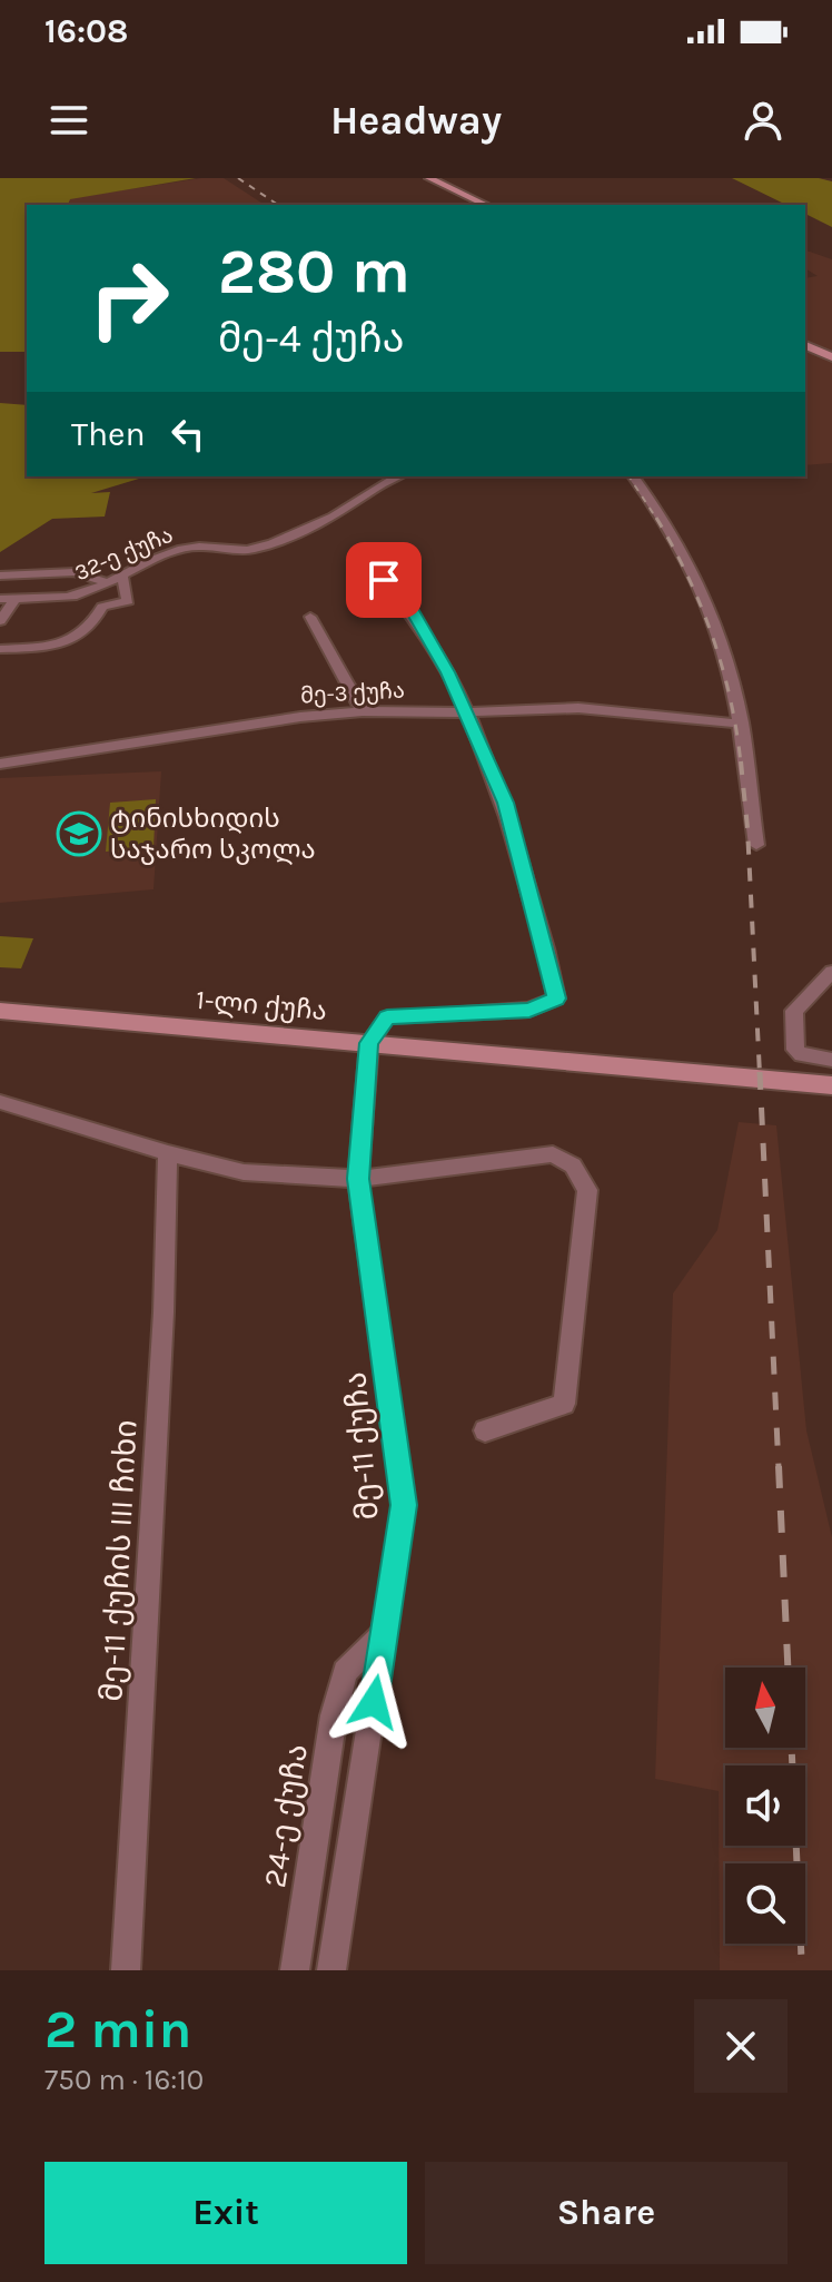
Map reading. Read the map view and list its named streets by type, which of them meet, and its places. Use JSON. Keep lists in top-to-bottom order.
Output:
{
  "streets": {
    "main road": ["1-ლი ქუჩა"],
    "street": [
      "32-ე ქუჩა",
      "მე-3 ქუჩა",
      "მე-11 ქუჩა",
      "მე-11 ქუჩის III ჩიხი",
      "24-ე ქუჩა"
    ]
  },
  "crossings": [
    ["1-ლი ქუჩა", "მე-11 ქუჩა"],
    ["მე-11 ქუჩა", "24-ე ქუჩა"]
  ],
  "places": {
    "school or university": ["ტინისხიდის საჯარო სკოლა"]
  },
  "north": "top",
  "page": {
    "status": "16:08",
    "header": "Headway",
    "turn": ["280 m", "მე-4 ქუჩა"],
    "then": "Then",
    "heading": ["2 min", "750 m · 16:10"],
    "buttons": ["Exit", "Share"]
  }
}
